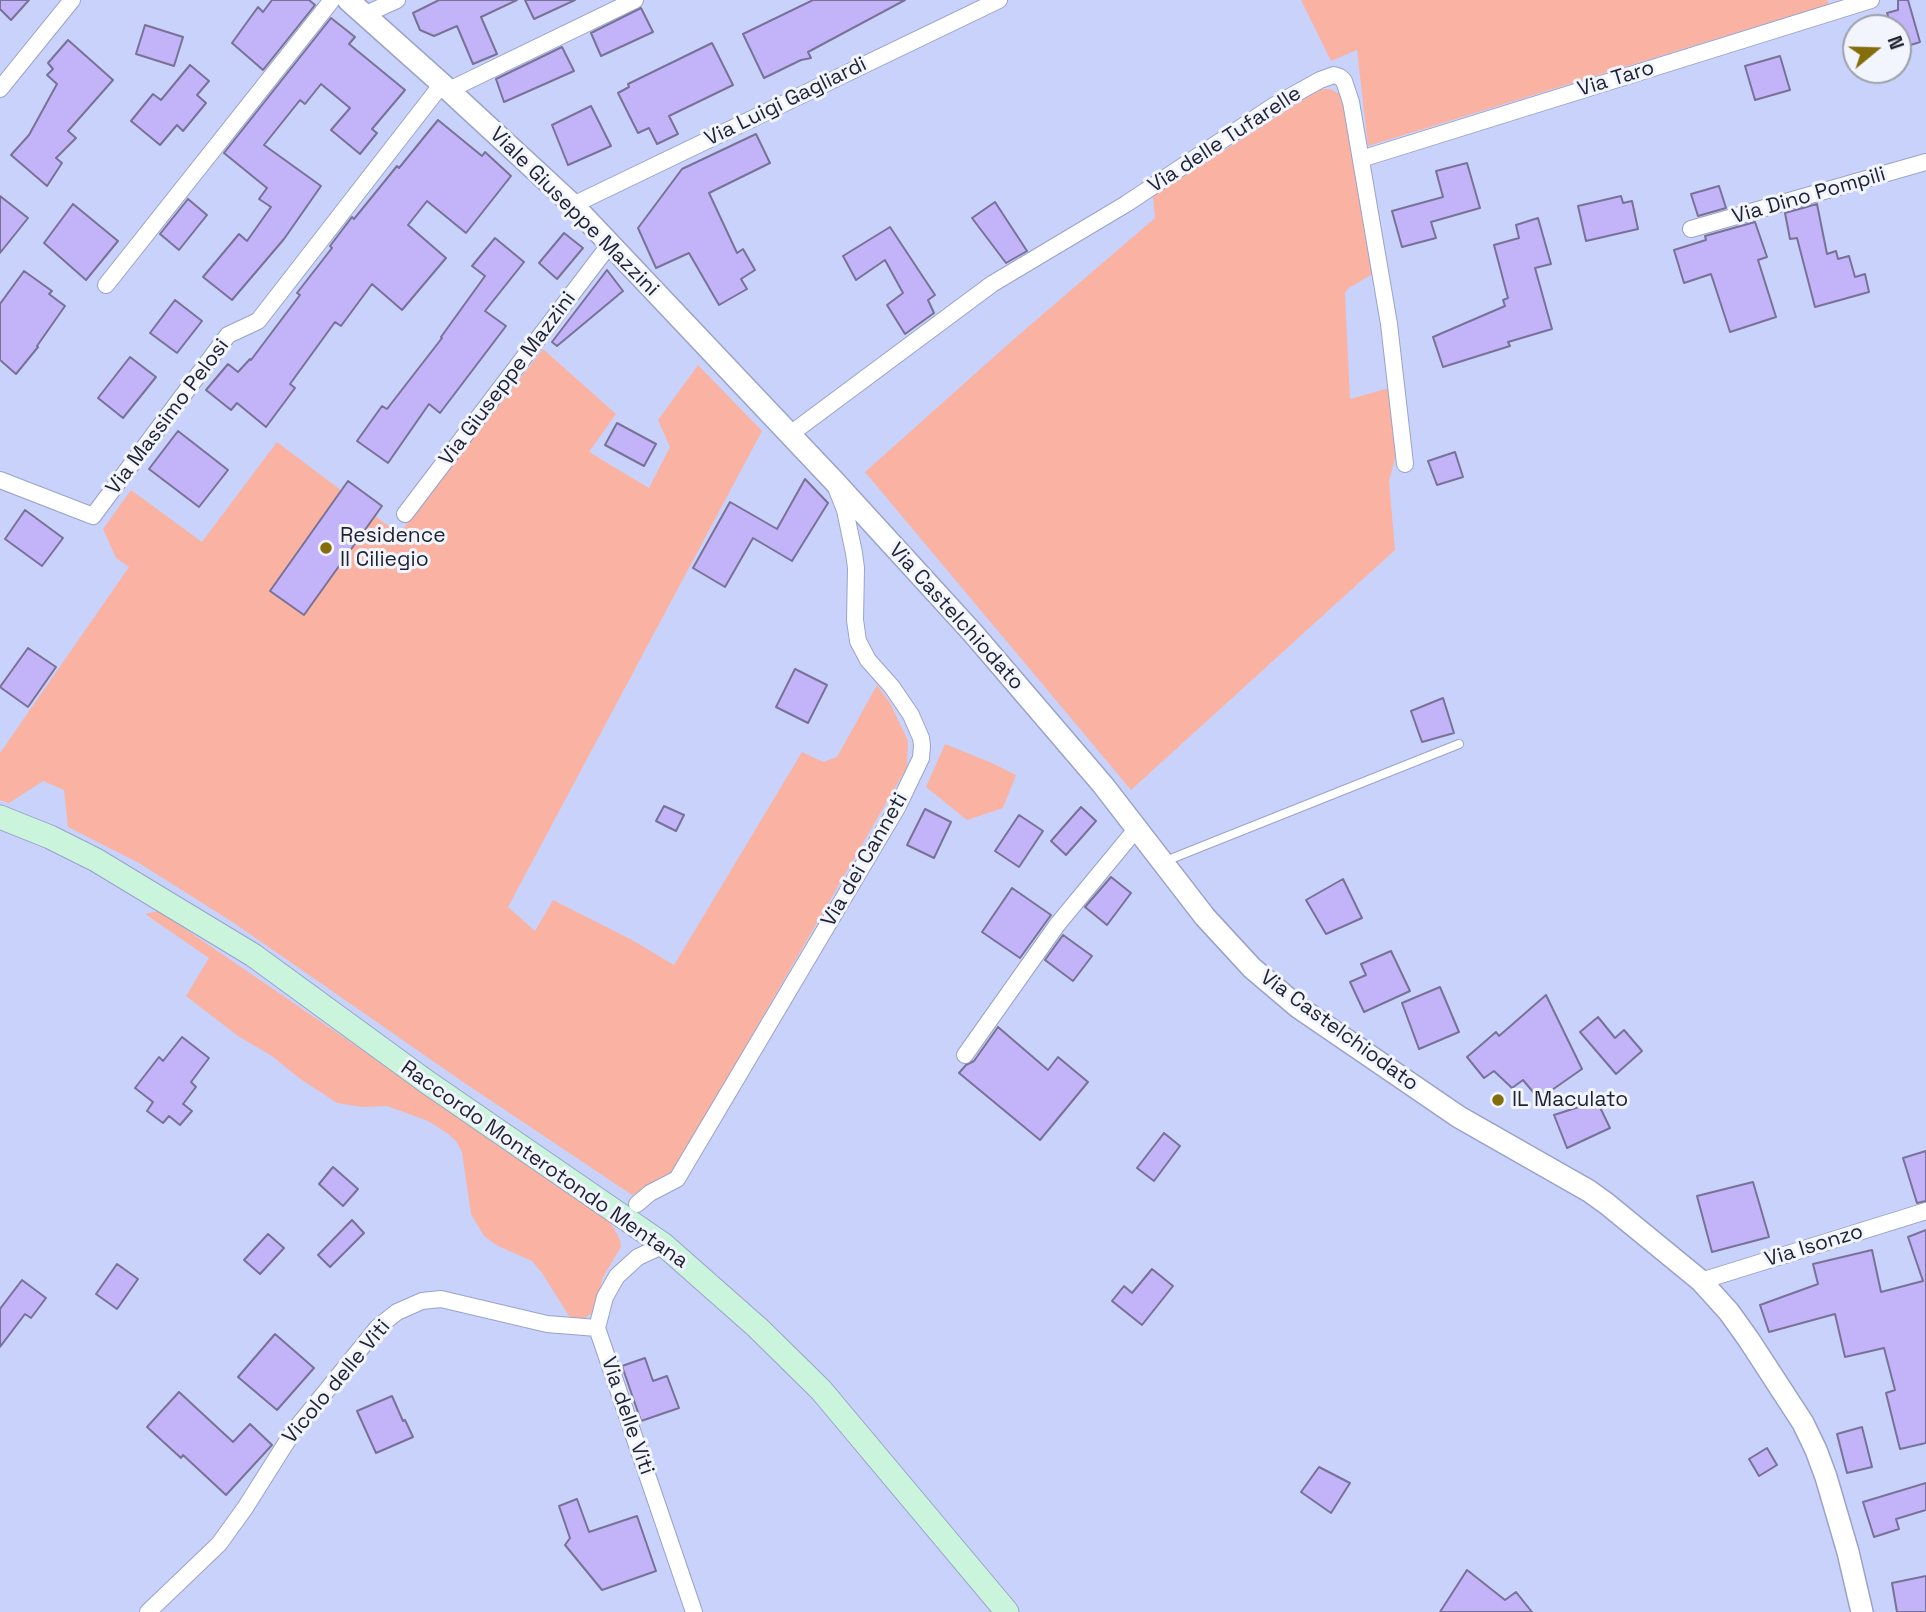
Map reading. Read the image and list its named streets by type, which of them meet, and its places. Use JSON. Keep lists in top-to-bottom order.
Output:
{
  "streets": {
    "main road": ["Raccordo Monterotondo Mentana"],
    "street": [
      "Via Taro",
      "Via Luigi Gagliardi",
      "Via delle Tufarelle",
      "Via Dino Pompili",
      "Viale Giuseppe Mazzini",
      "Via Giuseppe Mazzini",
      "Via Massimo Pelosi",
      "Via Castelchiodato",
      "Via dei Canneti",
      "Via Isonzo",
      "Vicolo delle Viti",
      "Via delle Viti"
    ]
  },
  "crossings": [
    ["Via Taro", "Via delle Tufarelle"],
    ["Via Luigi Gagliardi", "Viale Giuseppe Mazzini"],
    ["Via delle Tufarelle", "Viale Giuseppe Mazzini"],
    ["Via delle Tufarelle", "Via Castelchiodato"],
    ["Viale Giuseppe Mazzini", "Via Giuseppe Mazzini"],
    ["Viale Giuseppe Mazzini", "Via Massimo Pelosi"],
    ["Viale Giuseppe Mazzini", "Via Castelchiodato"],
    ["Via Castelchiodato", "Via dei Canneti"],
    ["Via Castelchiodato", "Via Isonzo"],
    ["Raccordo Monterotondo Mentana", "Via delle Viti"],
    ["Vicolo delle Viti", "Via delle Viti"]
  ],
  "places": ["Residence Il Ciliegio", "IL Maculato"],
  "north": "right"
}
